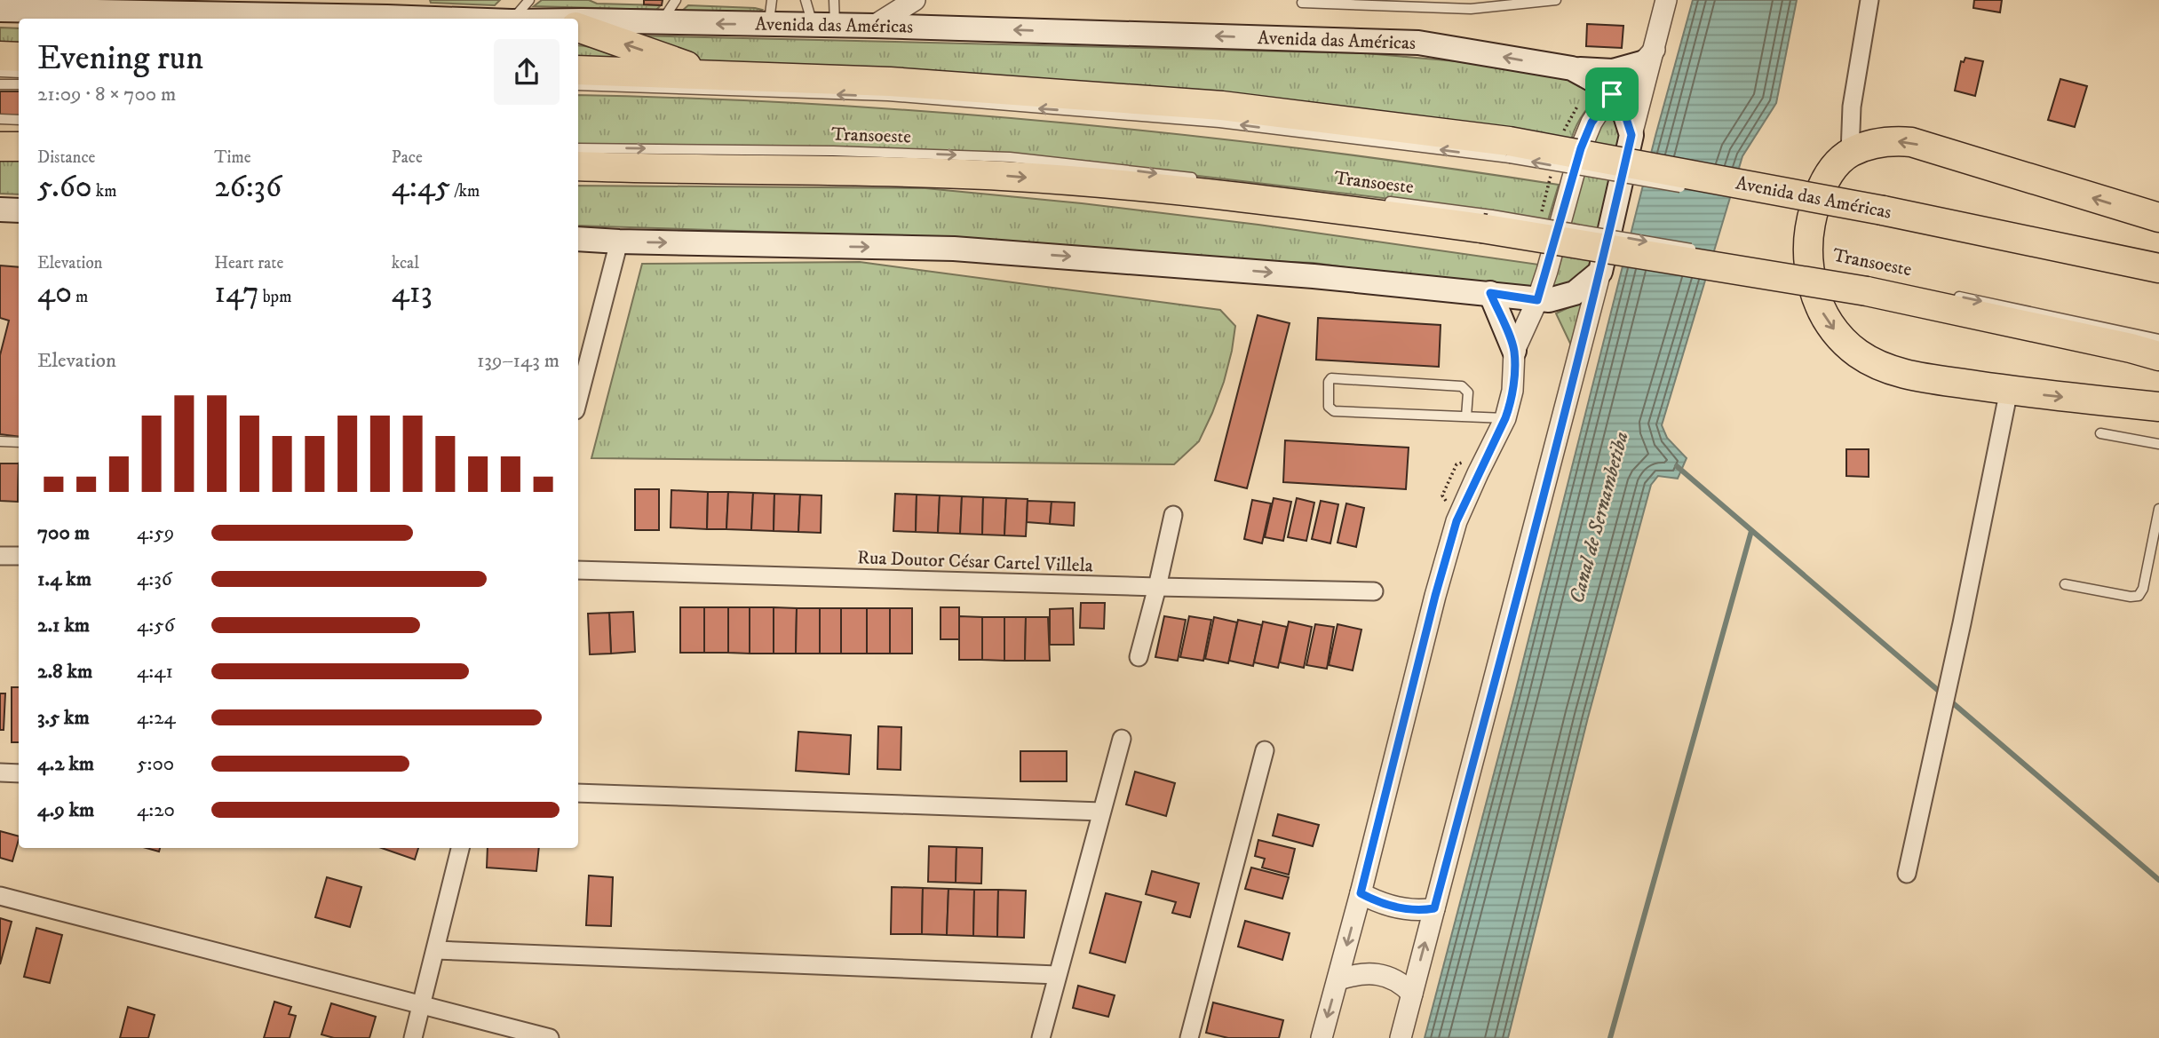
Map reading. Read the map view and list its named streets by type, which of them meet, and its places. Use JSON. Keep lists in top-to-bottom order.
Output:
{
  "streets": {
    "highway": ["Avenida das Américas"],
    "street": ["Rua Doutor César Cartel Villela"],
    "lane": ["Transoeste"]
  },
  "crossings": [
    ["Avenida das Américas", "Transoeste"]
  ],
  "water": ["Canal de Sernambetiba"],
  "page": {
    "heading": ["Evening run", "21:09 · 8 × 700 m"],
    "stats": [
      ["Distance", "5.60 km"],
      ["Time", "26:36"],
      ["Pace", "4:45 /km"],
      ["Elevation", "40 m"],
      ["Heart rate", "147 bpm"],
      ["kcal", "413"]
    ],
    "chart": ["Elevation", "139–143 m"],
    "list": [
      {
        "name": "700 m",
        "note": "4:59"
      },
      {
        "name": "1.4 km",
        "note": "4:36"
      },
      {
        "name": "2.1 km",
        "note": "4:56"
      },
      {
        "name": "2.8 km",
        "note": "4:41"
      },
      {
        "name": "3.5 km",
        "note": "4:24"
      },
      {
        "name": "4.2 km",
        "note": "5:00"
      },
      {
        "name": "4.9 km",
        "note": "4:20"
      }
    ]
  }
}
